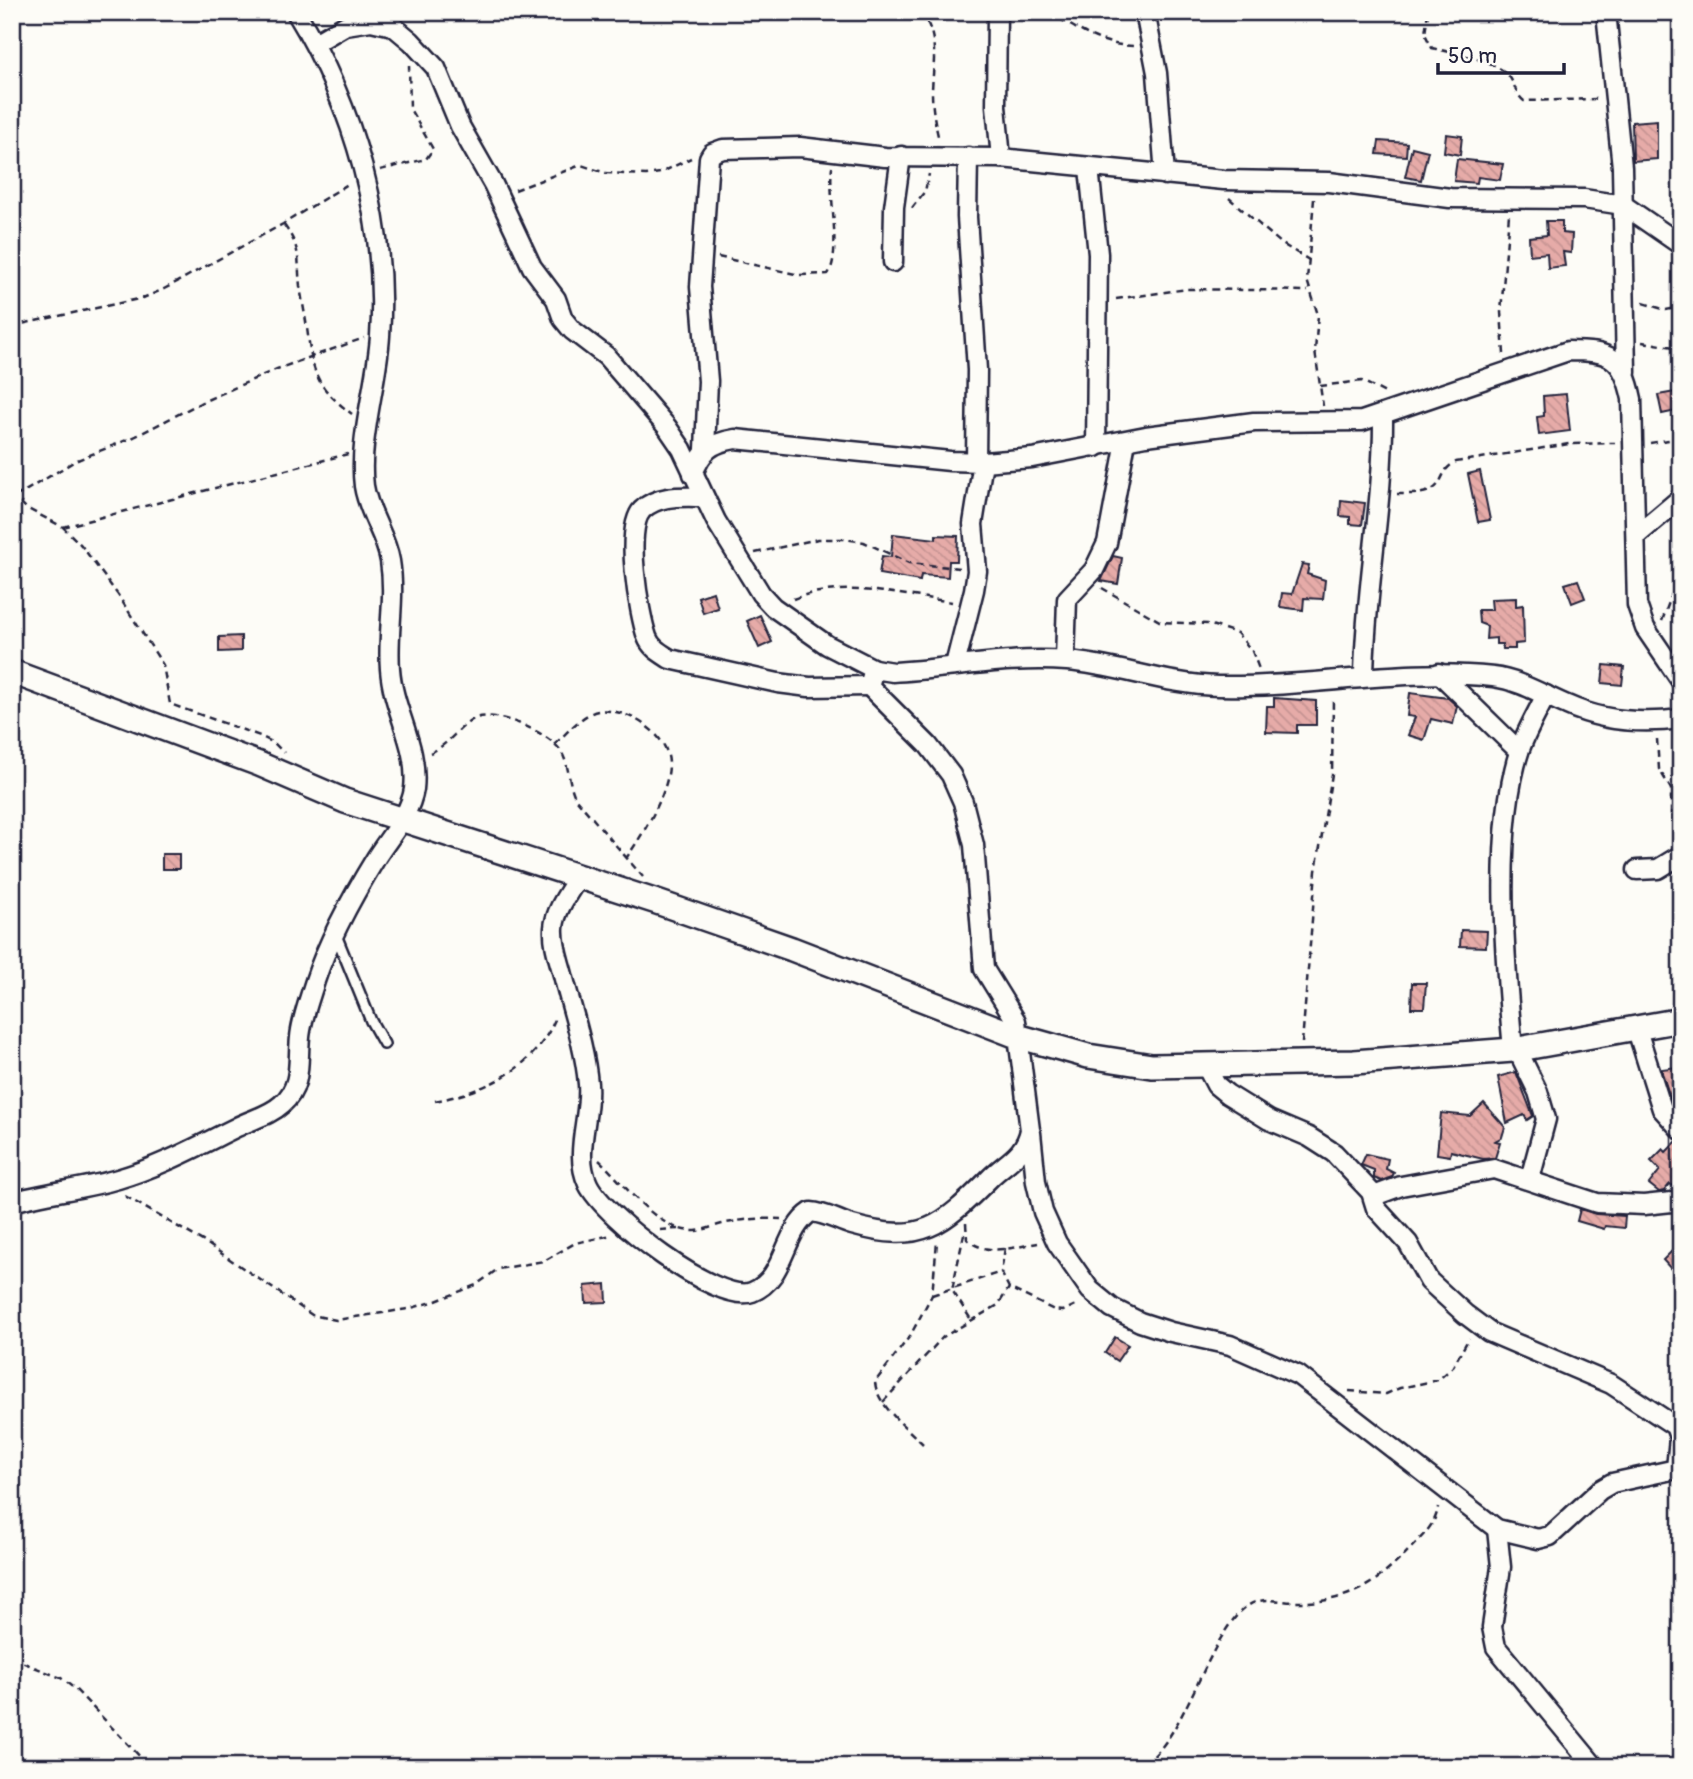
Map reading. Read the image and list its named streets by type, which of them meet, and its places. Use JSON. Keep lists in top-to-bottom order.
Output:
{
  "scale_bar": "50 m"
}
